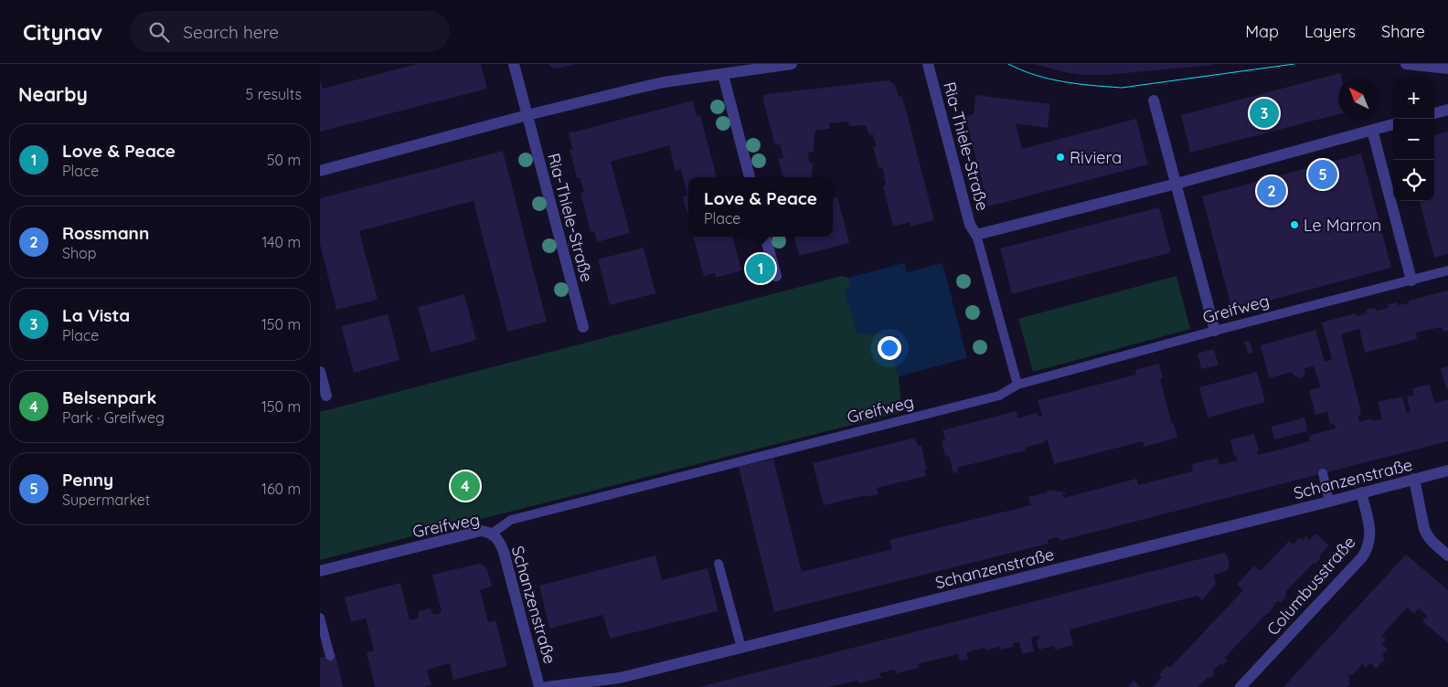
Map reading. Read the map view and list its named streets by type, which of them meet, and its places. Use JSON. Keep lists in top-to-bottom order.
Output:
{
  "streets": {
    "street": [
      "Ria-Thiele-Straße",
      "Greifweg",
      "Schanzenstraße",
      "Columbusstraße"
    ]
  },
  "crossings": [
    ["Greifweg", "Schanzenstraße"],
    ["Schanzenstraße", "Columbusstraße"]
  ],
  "places": ["Riviera", "Le Marron"],
  "north": "top left",
  "page": {
    "header": "Citynav",
    "search": "Search here",
    "nav": ["Map", "Layers", "Share"],
    "heading": ["Nearby", "5 results"],
    "map_buttons": ["+", "−"],
    "pins": [
      "3",
      "5",
      "2",
      "1",
      "4"
    ],
    "list": [
      {
        "mark": "1",
        "name": "Love & Peace",
        "note": "Place",
        "value": "50 m"
      },
      {
        "mark": "2",
        "name": "Rossmann",
        "note": "Shop",
        "value": "140 m"
      },
      {
        "mark": "3",
        "name": "La Vista",
        "note": "Place",
        "value": "150 m"
      },
      {
        "mark": "4",
        "name": "Belsenpark",
        "note": "Park · Greifweg",
        "value": "150 m"
      },
      {
        "mark": "5",
        "name": "Penny",
        "note": "Supermarket",
        "value": "160 m"
      }
    ],
    "popup": ["Love & Peace", "Place"]
  }
}
